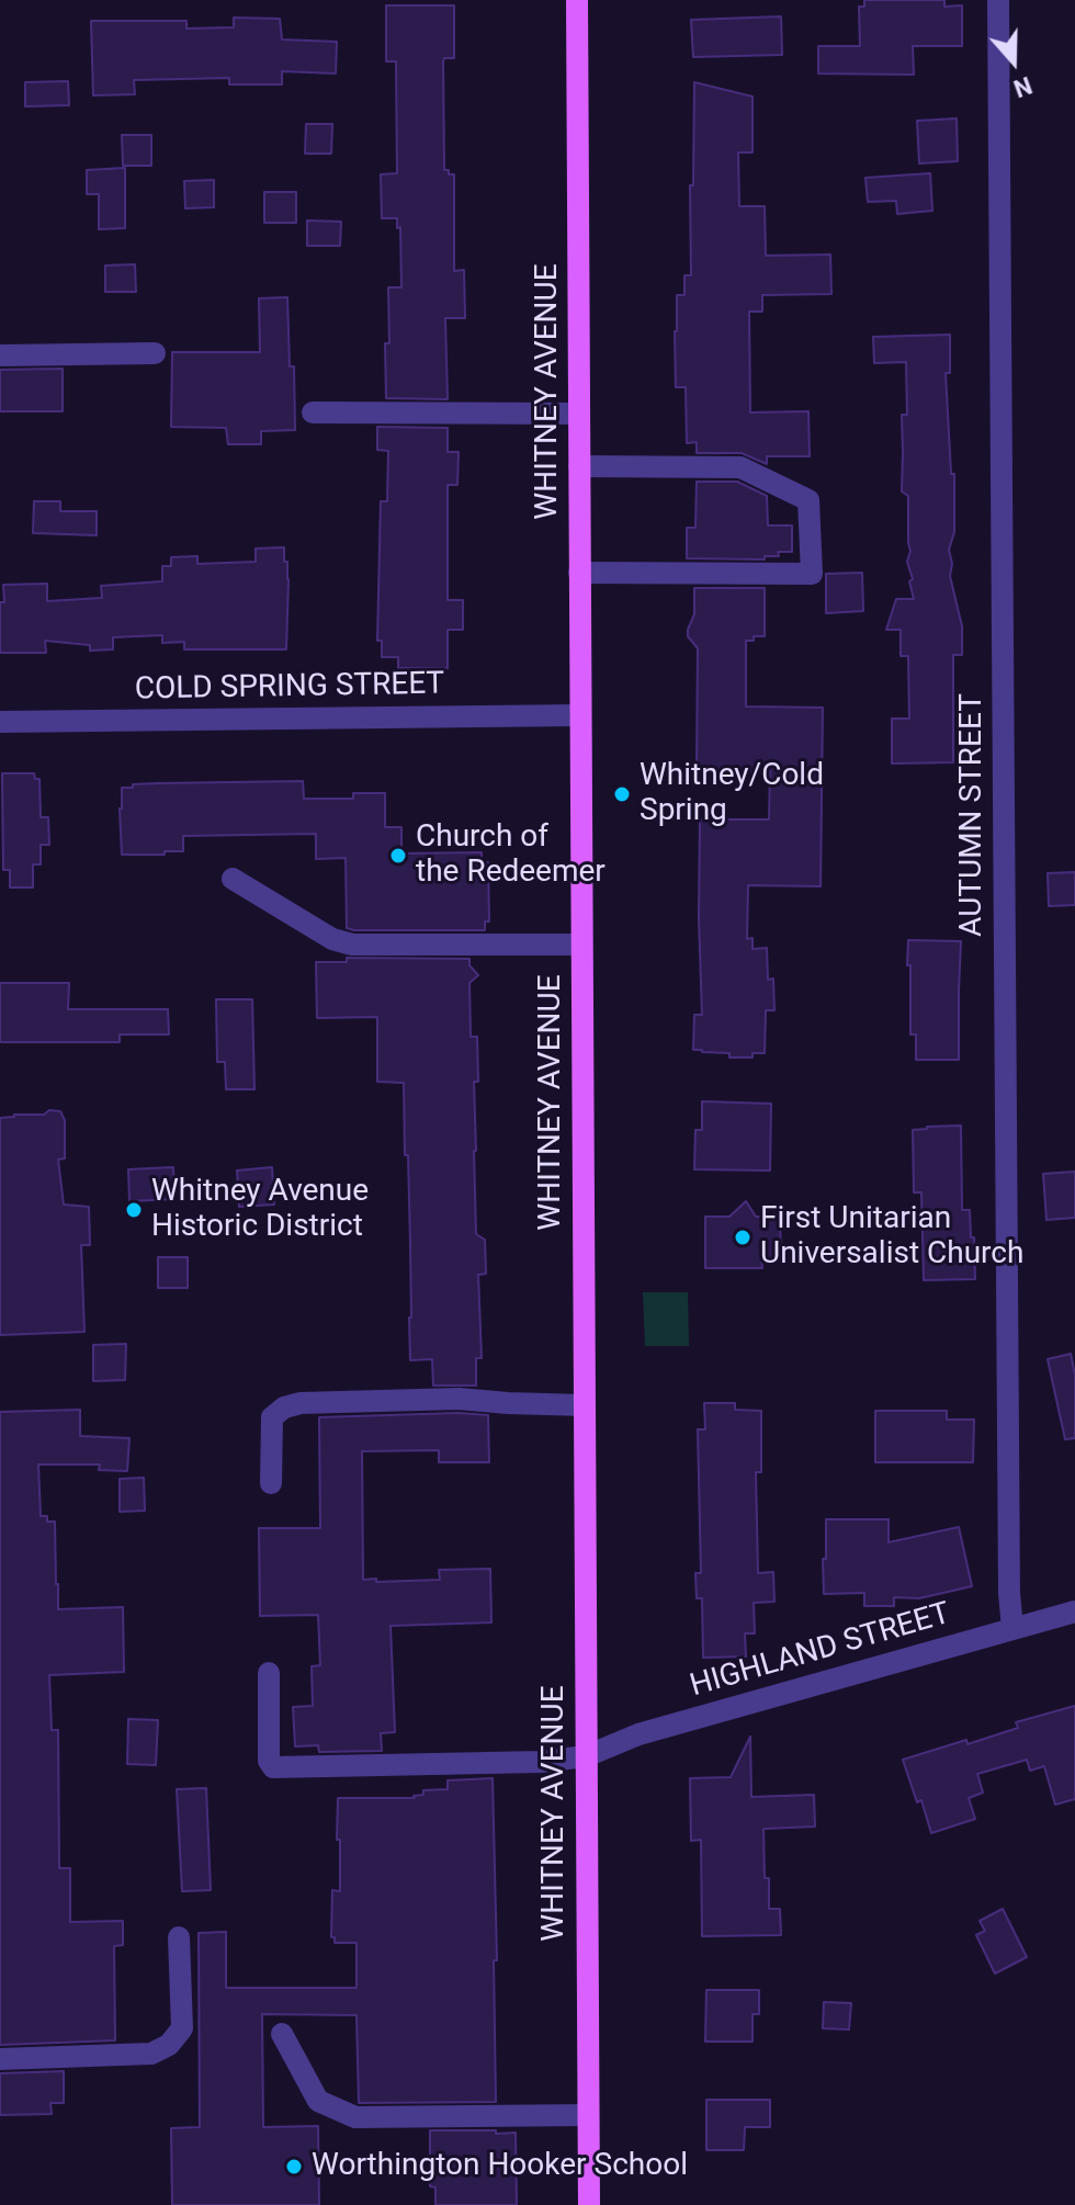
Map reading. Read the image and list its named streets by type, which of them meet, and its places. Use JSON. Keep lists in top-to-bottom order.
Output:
{
  "streets": {
    "main road": ["WHITNEY AVENUE"],
    "street": ["COLD SPRING STREET", "AUTUMN STREET", "HIGHLAND STREET"]
  },
  "crossings": [
    ["WHITNEY AVENUE", "COLD SPRING STREET"],
    ["WHITNEY AVENUE", "HIGHLAND STREET"],
    ["AUTUMN STREET", "HIGHLAND STREET"]
  ],
  "places": [
    "Whitney/Cold Spring",
    "Church of the Redeemer",
    "Whitney Avenue Historic District",
    "First Unitarian Universalist Church",
    "Worthington Hooker School"
  ],
  "north": "bottom"
}
